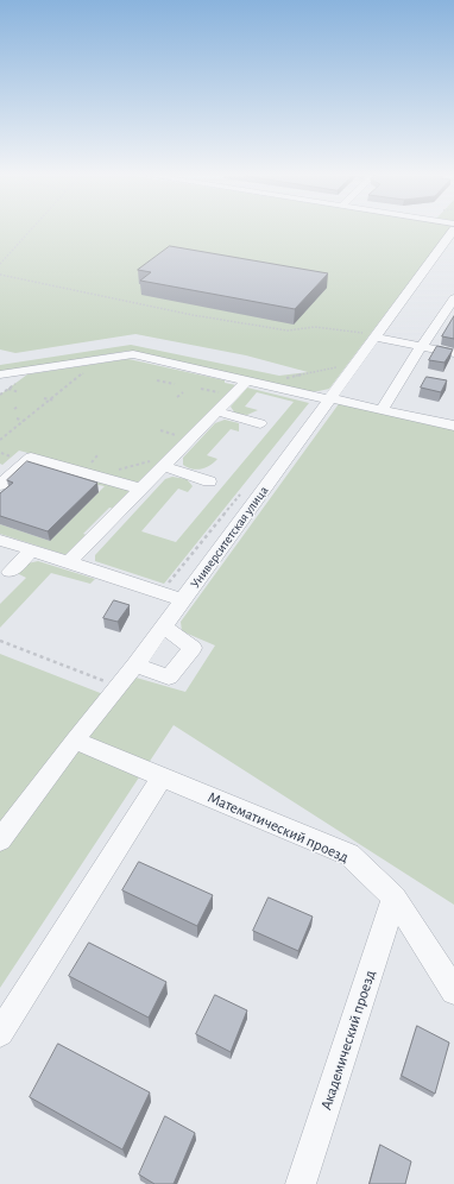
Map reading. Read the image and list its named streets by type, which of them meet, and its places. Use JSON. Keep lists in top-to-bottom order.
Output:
{
  "streets": {
    "street": ["Университетская улица", "Математический проезд", "Академический проезд"]
  },
  "crossings": [
    ["Университетская улица", "Математический проезд"],
    ["Математический проезд", "Академический проезд"]
  ]
}
